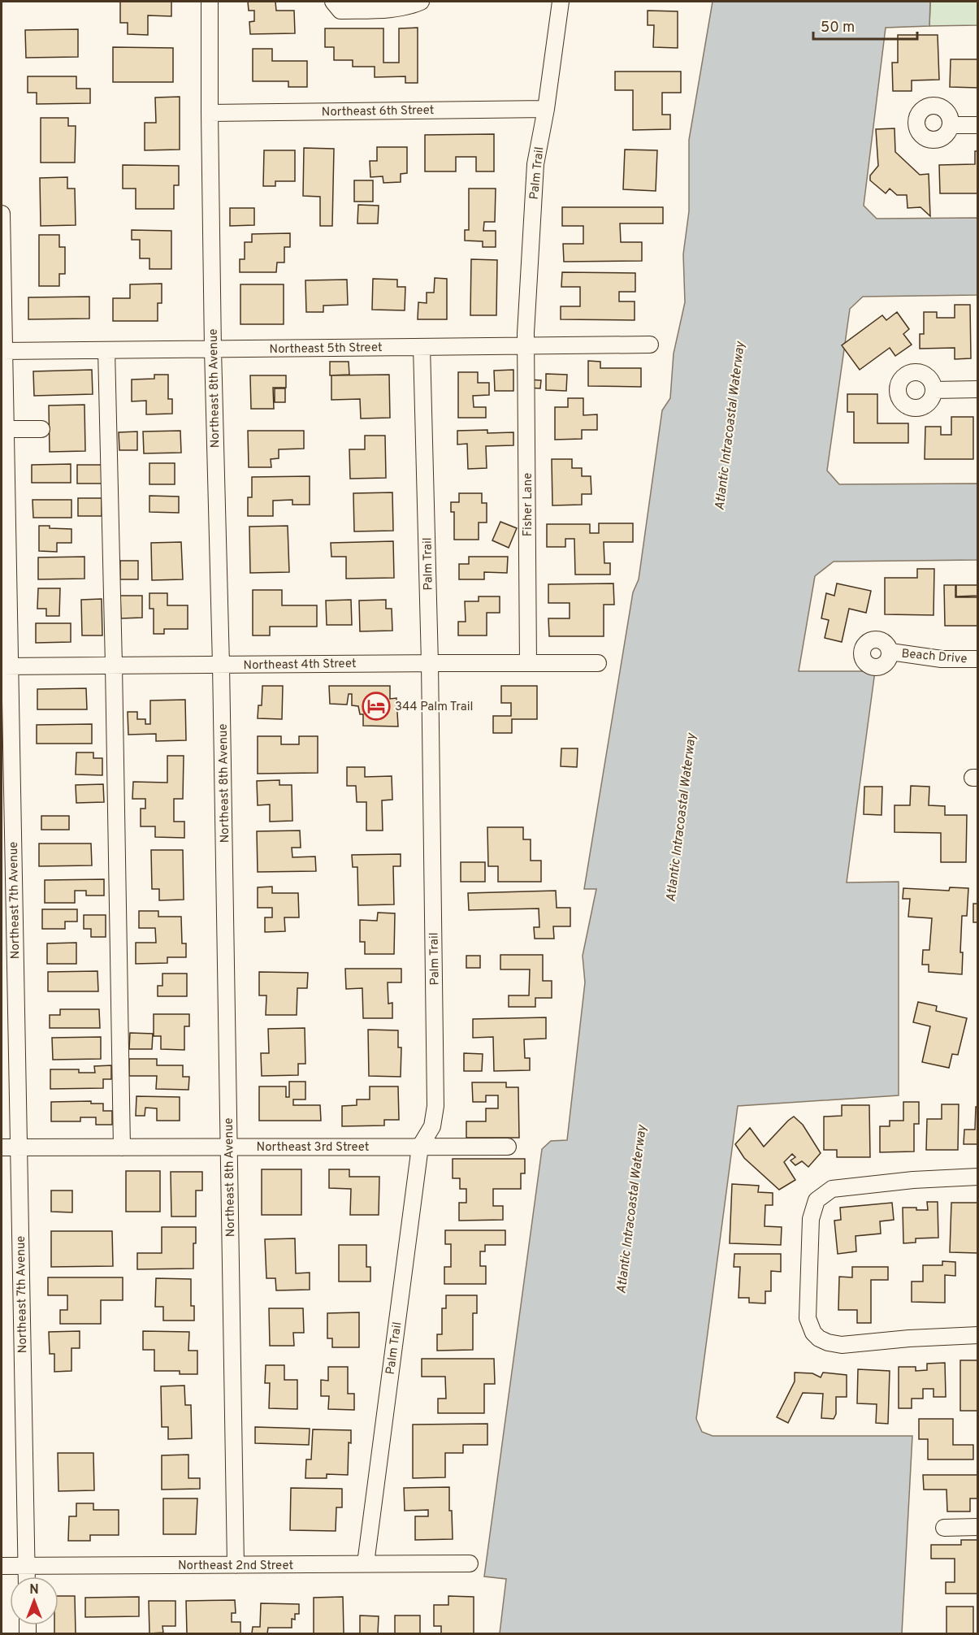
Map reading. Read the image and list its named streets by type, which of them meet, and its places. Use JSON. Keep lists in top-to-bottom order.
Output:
{
  "streets": {
    "street": [
      "Northeast 6th Street",
      "Palm Trail",
      "Northeast 5th Street",
      "Northeast 8th Avenue",
      "Fisher Lane",
      "Beach Drive",
      "Northeast 4th Street",
      "Northeast 7th Avenue",
      "Northeast 3rd Street",
      "Northeast 2nd Street"
    ]
  },
  "crossings": [
    ["Northeast 6th Street", "Palm Trail"],
    ["Northeast 6th Street", "Northeast 8th Avenue"],
    ["Palm Trail", "Northeast 5th Street"],
    ["Palm Trail", "Fisher Lane"],
    ["Palm Trail", "Northeast 4th Street"],
    ["Palm Trail", "Northeast 3rd Street"],
    ["Palm Trail", "Northeast 2nd Street"],
    ["Northeast 5th Street", "Northeast 8th Avenue"],
    ["Northeast 5th Street", "Fisher Lane"],
    ["Northeast 5th Street", "Northeast 7th Avenue"],
    ["Northeast 8th Avenue", "Northeast 4th Street"],
    ["Northeast 8th Avenue", "Northeast 3rd Street"],
    ["Northeast 8th Avenue", "Northeast 2nd Street"],
    ["Fisher Lane", "Northeast 4th Street"],
    ["Northeast 4th Street", "Northeast 7th Avenue"],
    ["Northeast 7th Avenue", "Northeast 3rd Street"],
    ["Northeast 7th Avenue", "Northeast 2nd Street"]
  ],
  "water": ["Atlantic Intracoastal Waterway"],
  "places": {
    "hotel": ["344 Palm Trail"]
  },
  "scale_bar": "50 m",
  "north": "top"
}
